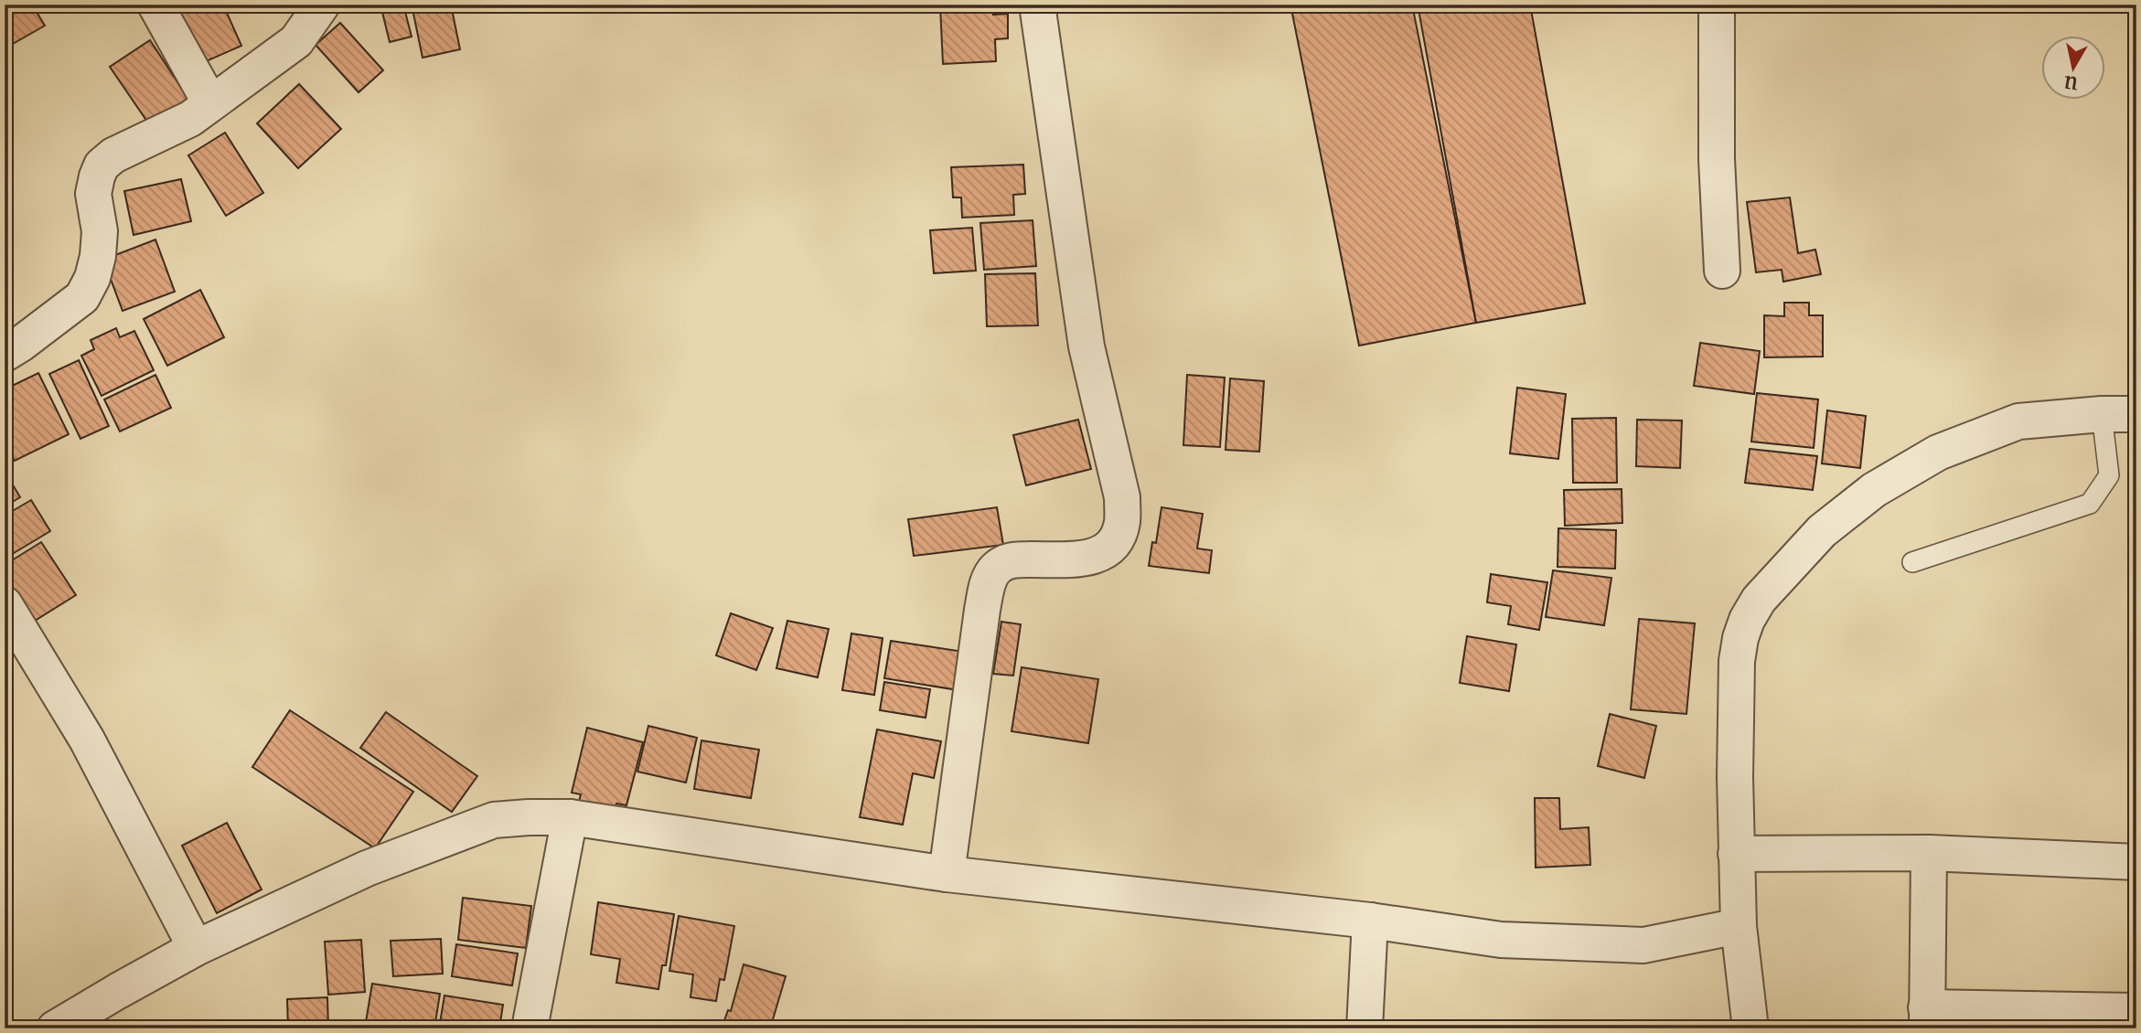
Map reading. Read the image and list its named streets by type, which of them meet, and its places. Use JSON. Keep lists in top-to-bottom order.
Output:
{
  "north": "bottom"
}
